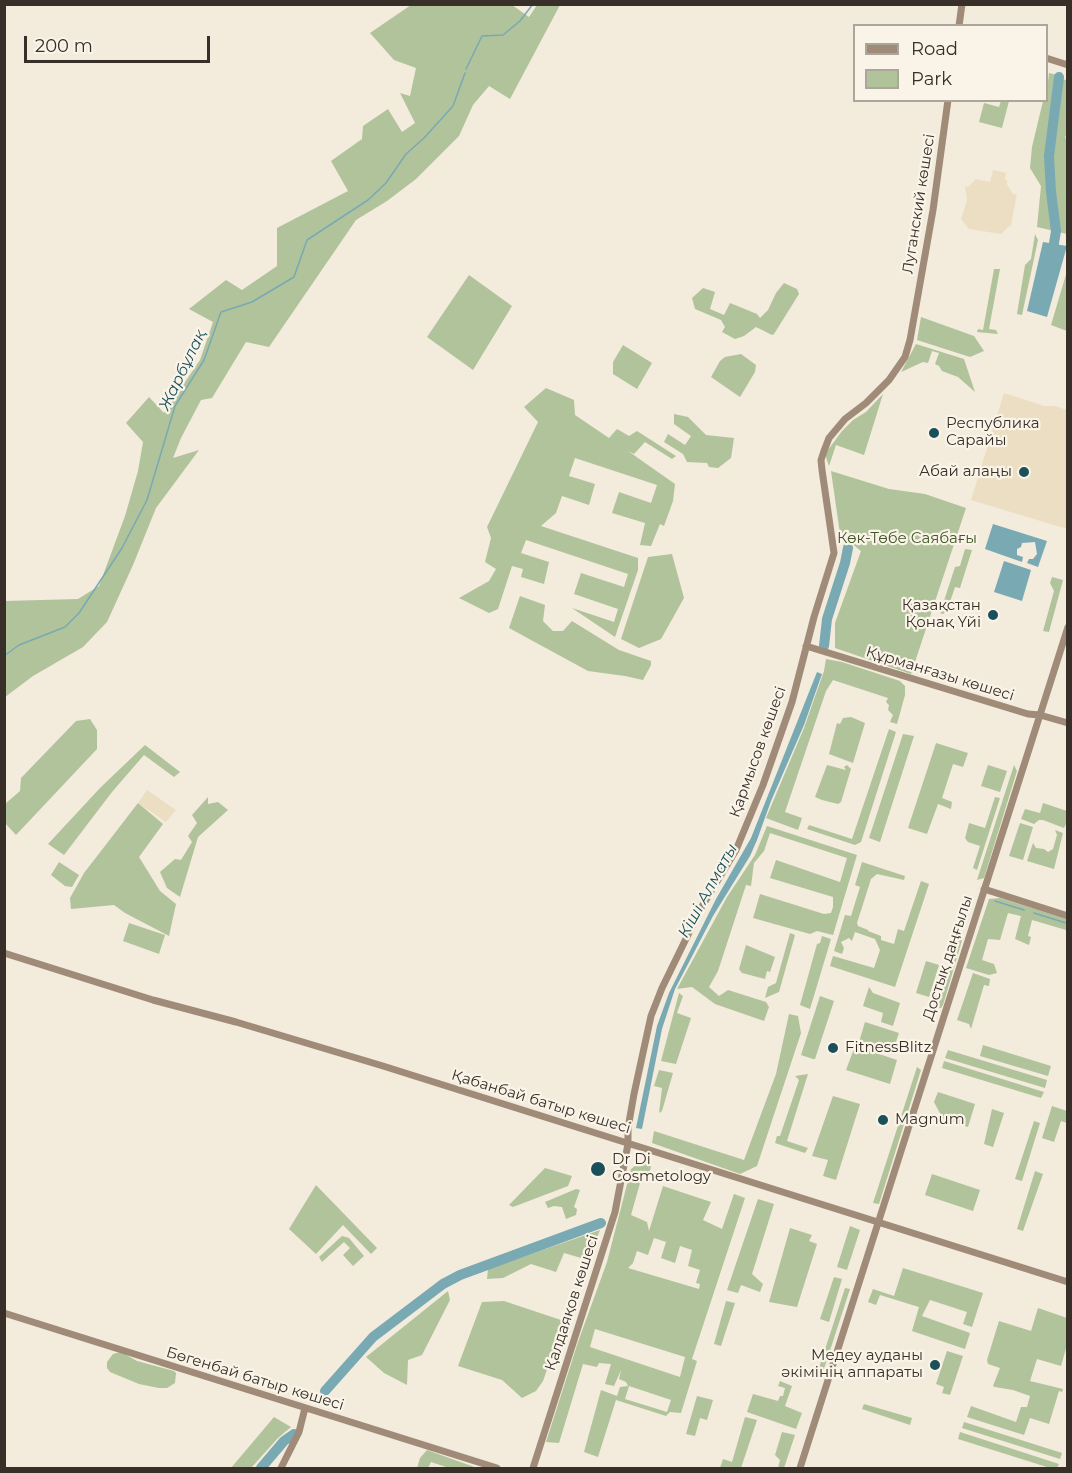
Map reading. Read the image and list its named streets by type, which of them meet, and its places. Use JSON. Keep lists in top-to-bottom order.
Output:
{
  "streets": {
    "street": [
      "Луганский көшесі",
      "Құрманғазы көшесі",
      "Қармысов көшесі",
      "Достық даңғылы",
      "Қабанбай батыр көшесі",
      "Қалдаяқов көшесі",
      "Бөгенбай батыр көшесі"
    ]
  },
  "crossings": [
    ["Луганский көшесі", "Қармысов көшесі"],
    ["Құрманғазы көшесі", "Қармысов көшесі"],
    ["Құрманғазы көшесі", "Достық даңғылы"],
    ["Қармысов көшесі", "Қабанбай батыр көшесі"],
    ["Қармысов көшесі", "Қалдаяқов көшесі"],
    ["Достық даңғылы", "Қабанбай батыр көшесі"],
    ["Қабанбай батыр көшесі", "Қалдаяқов көшесі"]
  ],
  "water": ["Жарбұлақ", "Кіші Алматы"],
  "parks": ["Көк-Төбе Саябағы"],
  "places": [
    "Республика Сарайы",
    "Абай алаңы",
    "Қазақстан Қонақ Үйі",
    "FitnessBlitz",
    "Magnum",
    "Dr Di Cosmetology",
    "Медеу ауданы әкімінің аппараты"
  ],
  "legend": ["Road", "Park"],
  "scale_bar": "200 m"
}
